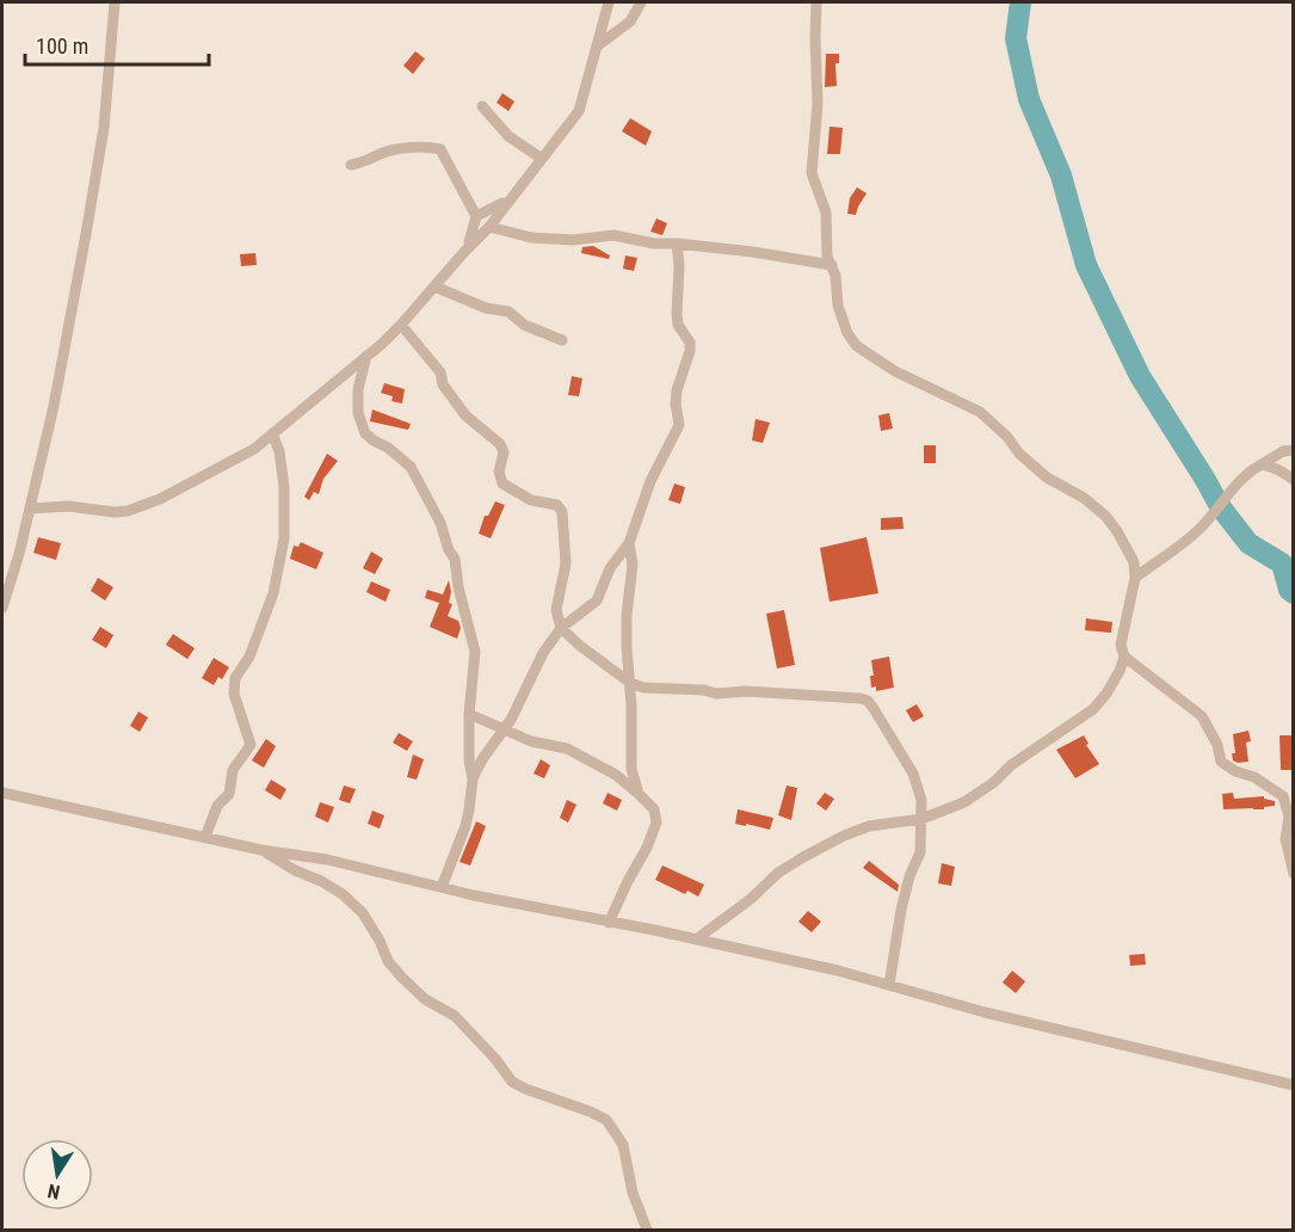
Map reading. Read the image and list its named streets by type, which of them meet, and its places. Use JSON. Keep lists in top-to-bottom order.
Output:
{
  "scale_bar": "100 m",
  "north": "bottom"
}
